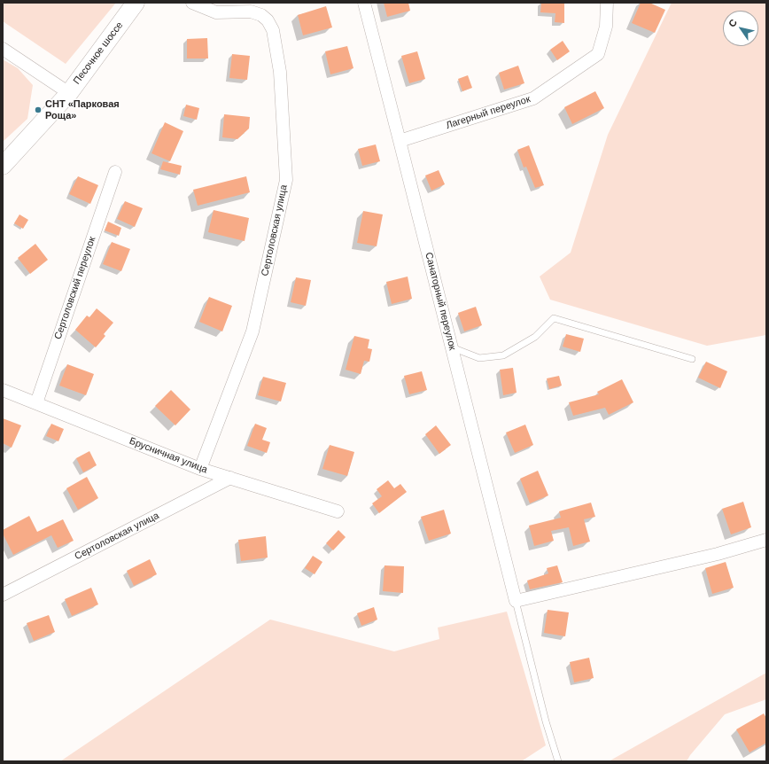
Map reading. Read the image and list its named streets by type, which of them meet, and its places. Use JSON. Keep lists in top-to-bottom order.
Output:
{
  "streets": {
    "main road": ["Песочное шоссе"],
    "street": [
      "Лагерный переулок",
      "Сертоловская улица",
      "Сертоловский переулок",
      "Санаторный переулок",
      "Брусничная улица"
    ]
  },
  "crossings": [
    ["Лагерный переулок", "Санаторный переулок"],
    ["Сертоловская улица", "Брусничная улица"],
    ["Сертоловский переулок", "Брусничная улица"]
  ],
  "places": ["СНТ «Парковая Роща»"],
  "north": "top left"
}
